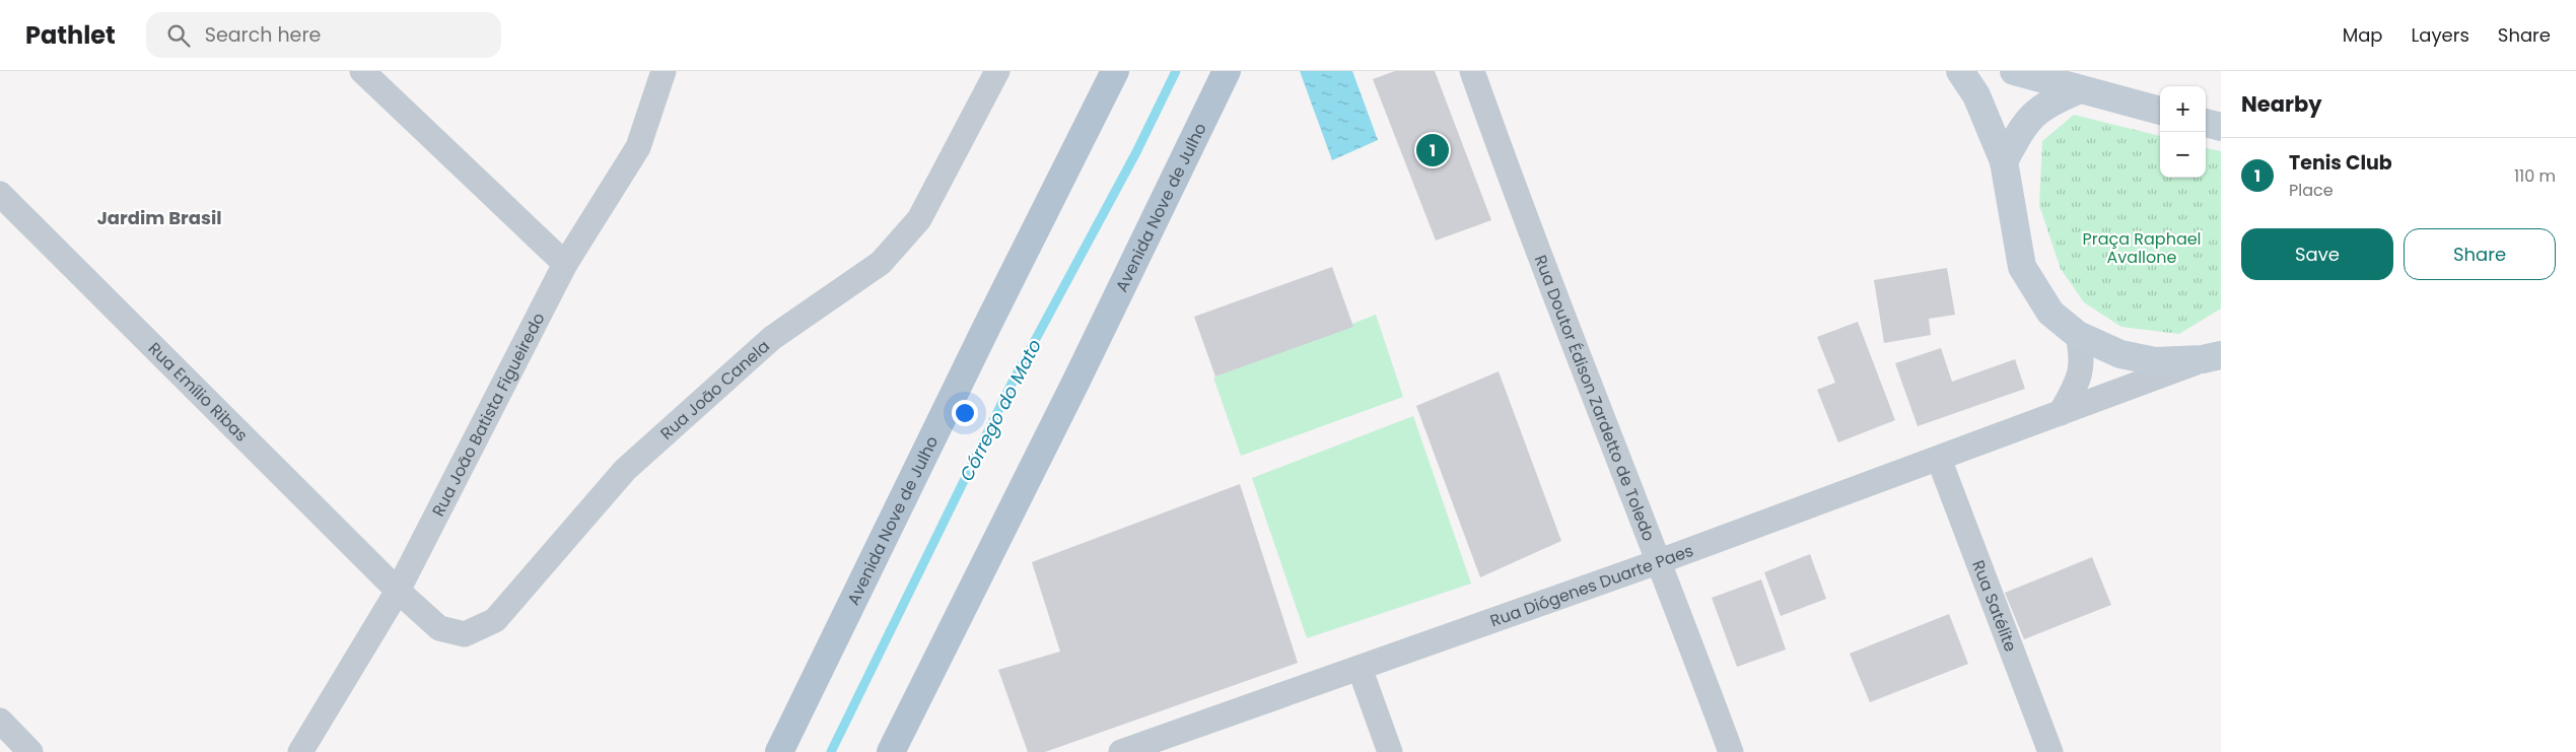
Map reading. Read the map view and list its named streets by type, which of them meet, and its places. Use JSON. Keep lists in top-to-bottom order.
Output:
{
  "streets": {
    "main road": ["Avenida Nove de Julho"],
    "street": [
      "Rua João Canela",
      "Rua Emílio Ribas",
      "Rua Doutor Édison Zardetto de Toledo",
      "Rua João Batista Figueiredo",
      "Rua Diógenes Duarte Paes",
      "Rua Satélite"
    ]
  },
  "crossings": [
    ["Rua João Canela", "Rua Emílio Ribas"],
    ["Rua João Canela", "Rua João Batista Figueiredo"],
    ["Rua Emílio Ribas", "Rua João Batista Figueiredo"],
    ["Rua Doutor Édison Zardetto de Toledo", "Rua Diógenes Duarte Paes"],
    ["Rua Diógenes Duarte Paes", "Rua Satélite"]
  ],
  "districts": ["Jardim Brasil"],
  "water": ["Córrego do Mato"],
  "parks": ["Praça Raphael Avallone"],
  "page": {
    "header": "Pathlet",
    "search": "Search here",
    "nav": ["Map", "Layers", "Share"],
    "heading": "Nearby",
    "map_buttons": ["+", "−"],
    "pins": "1",
    "list": [
      {
        "mark": "1",
        "name": "Tenis Club",
        "note": "Place",
        "value": "110 m"
      }
    ],
    "buttons": ["Save", "Share"]
  }
}
